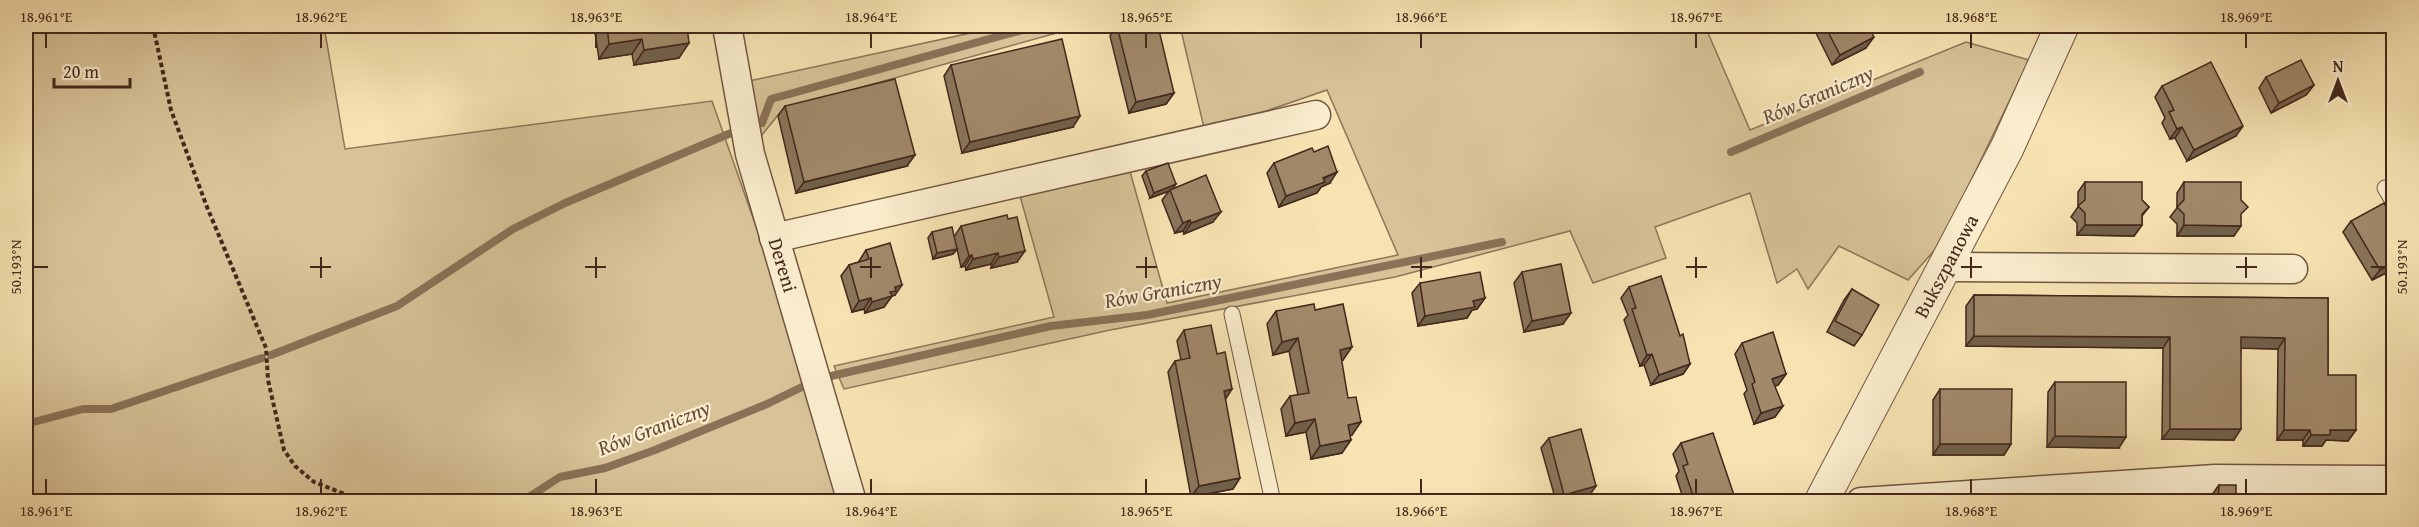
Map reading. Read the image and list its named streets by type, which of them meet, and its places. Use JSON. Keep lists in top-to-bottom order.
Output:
{
  "streets": {
    "street": ["Dereni", "Bukszpanowa"]
  },
  "water": ["Rów Graniczny"],
  "scale_bar": "20 m",
  "north": "top",
  "coordinates": [
    "18.961°E",
    "18.962°E",
    "18.963°E",
    "18.964°E",
    "18.965°E",
    "18.966°E",
    "18.967°E",
    "18.968°E",
    "18.969°E",
    "50.193°N"
  ]
}
